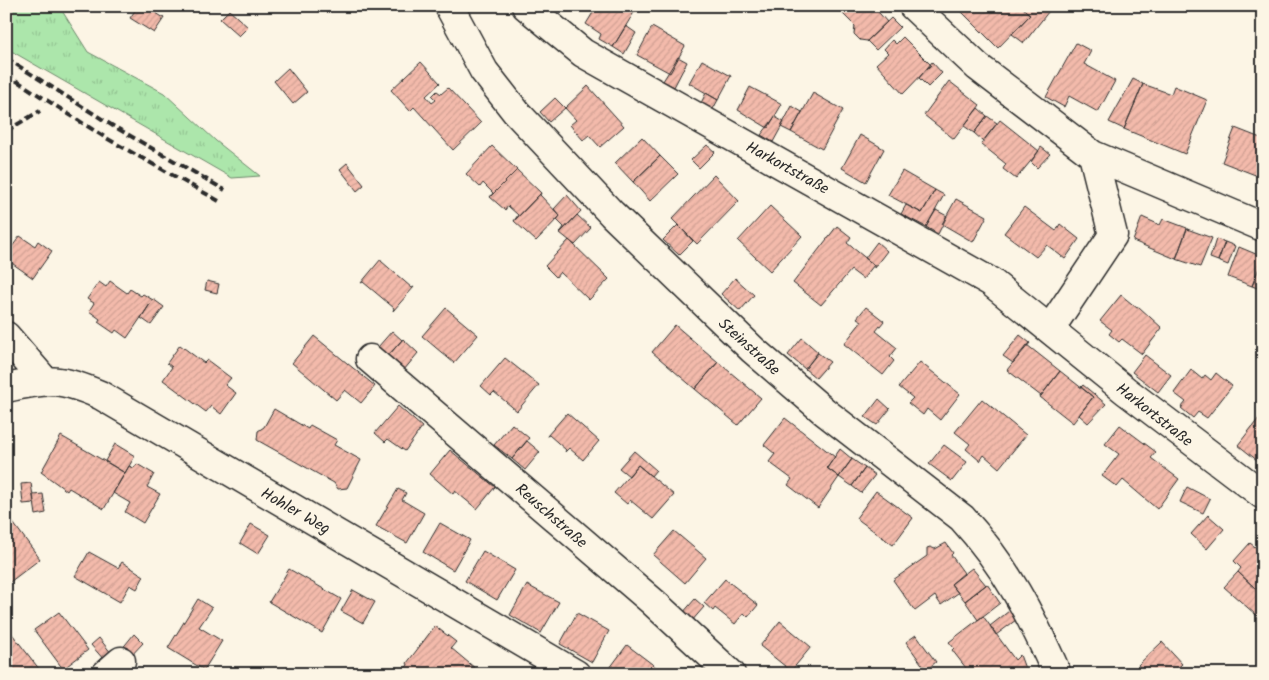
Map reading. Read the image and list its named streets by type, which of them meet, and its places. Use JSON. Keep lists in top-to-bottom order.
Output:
{
  "streets": {
    "street": [
      "Harkortstraße",
      "Steinstraße",
      "Hohler Weg",
      "Reuschstraße"
    ]
  }
}
